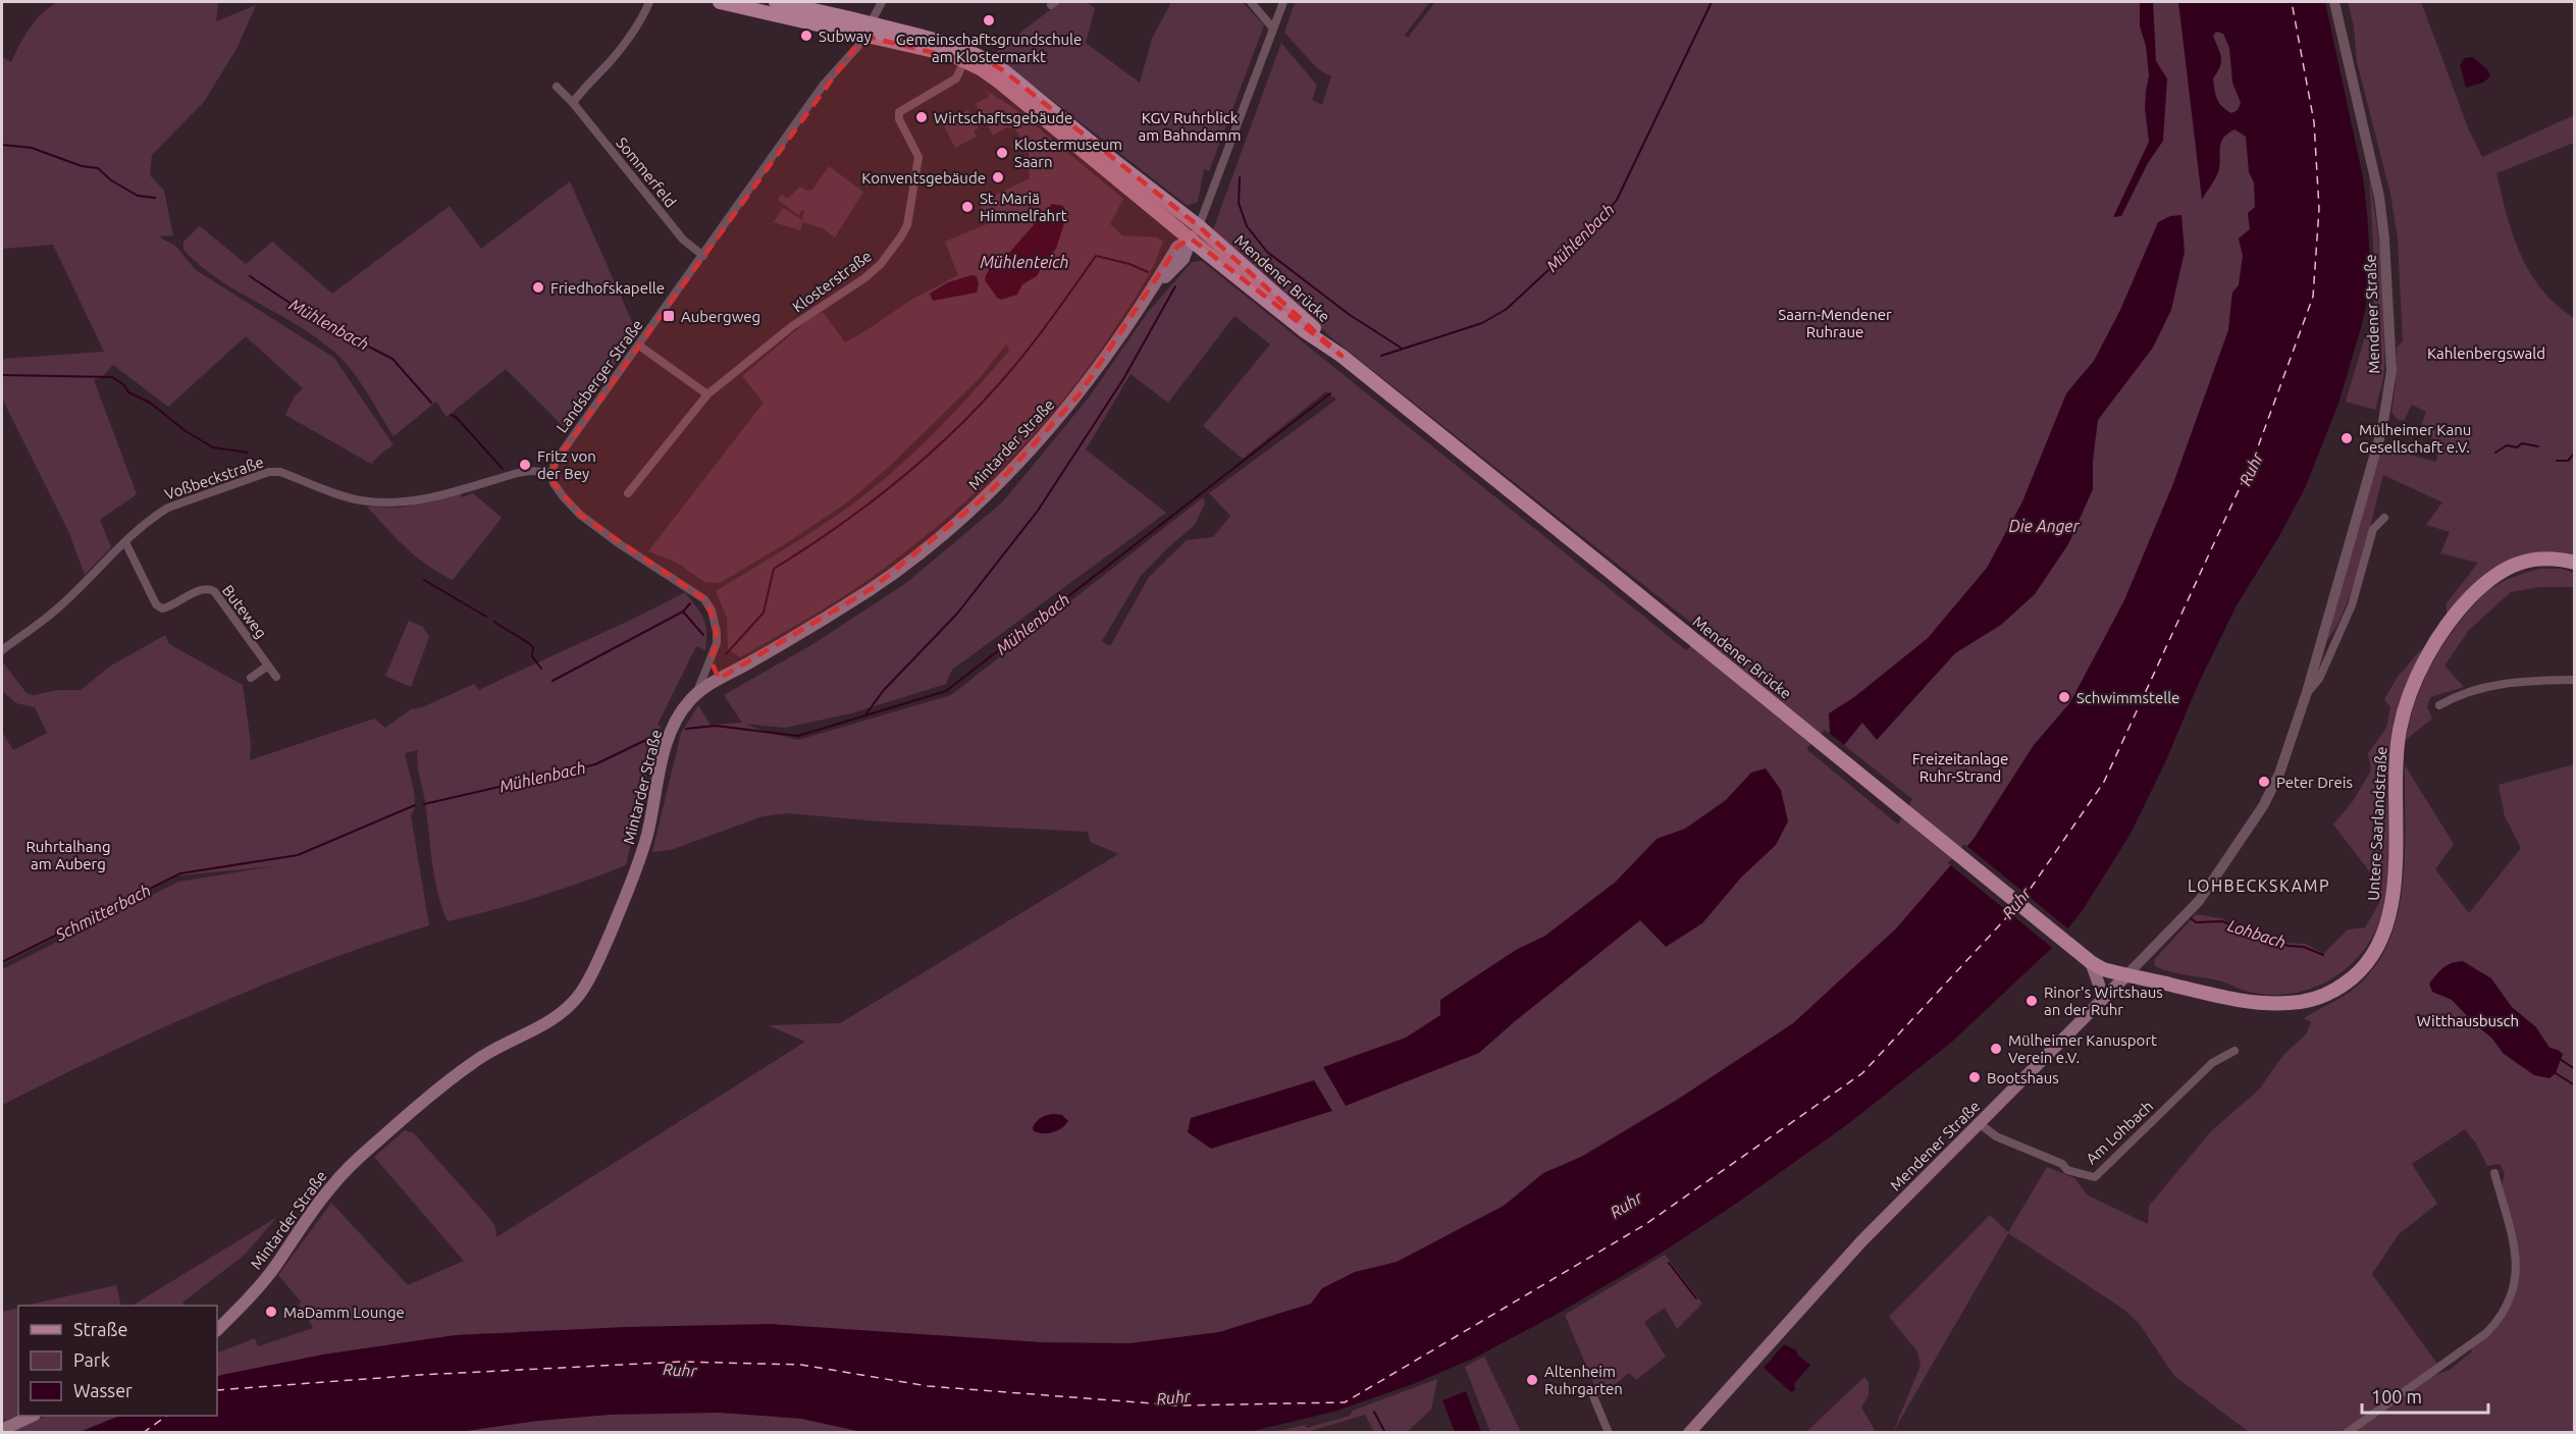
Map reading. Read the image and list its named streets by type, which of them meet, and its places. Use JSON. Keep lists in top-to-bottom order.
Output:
{
  "streets": {
    "main road": [
      "Mendener Brücke",
      "Mendener Straße",
      "Mintarder Straße",
      "Untere Saarlandstraße"
    ],
    "street": [
      "Sommerfeld",
      "Klosterstraße",
      "Landsberger Straße",
      "Voßbeckstraße",
      "Buteweg",
      "Am Lohbach"
    ]
  },
  "crossings": [
    ["Sommerfeld", "Landsberger Straße"],
    ["Mendener Brücke", "Klosterstraße"],
    ["Mendener Brücke", "Mendener Straße"],
    ["Mendener Brücke", "Mintarder Straße"],
    ["Mendener Brücke", "Untere Saarlandstraße"],
    ["Mendener Straße", "Untere Saarlandstraße"],
    ["Mendener Straße", "Am Lohbach"],
    ["Landsberger Straße", "Voßbeckstraße"],
    ["Voßbeckstraße", "Buteweg"]
  ],
  "districts": ["LOHBECKSKAMP"],
  "water": [
    "Mühlenbach",
    "Mühlenteich",
    "Ruhr",
    "Die Anger",
    "Schmitterbach",
    "Lohbach"
  ],
  "parks": [
    "KGV Ruhrblick am Bahndamm",
    "Saarn-Mendener Ruhraue",
    "Kahlenbergswald",
    "Freizeitanlage Ruhr-Strand",
    "Ruhrtalhang am Auberg",
    "Witthausbusch"
  ],
  "places": {
    "other": [
      "Gemeinschaftsgrundschule am Klostermarkt",
      "Subway",
      "Wirtschaftsgebäude",
      "Klostermuseum Saarn",
      "Konventsgebäude",
      "St. Mariä Himmelfahrt",
      "Friedhofskapelle",
      "Mülheimer Kanu Gesellschaft e.V.",
      "Fritz von der Bey",
      "Schwimmstelle",
      "Peter Dreis",
      "Rinor's Wirtshaus an der Ruhr",
      "Mülheimer Kanusport Verein e.V.",
      "Bootshaus",
      "MaDamm Lounge",
      "Altenheim Ruhrgarten"
    ],
    "transit": ["Aubergweg"]
  },
  "legend": ["Straße", "Park", "Wasser"],
  "scale_bar": "100 m"
}
